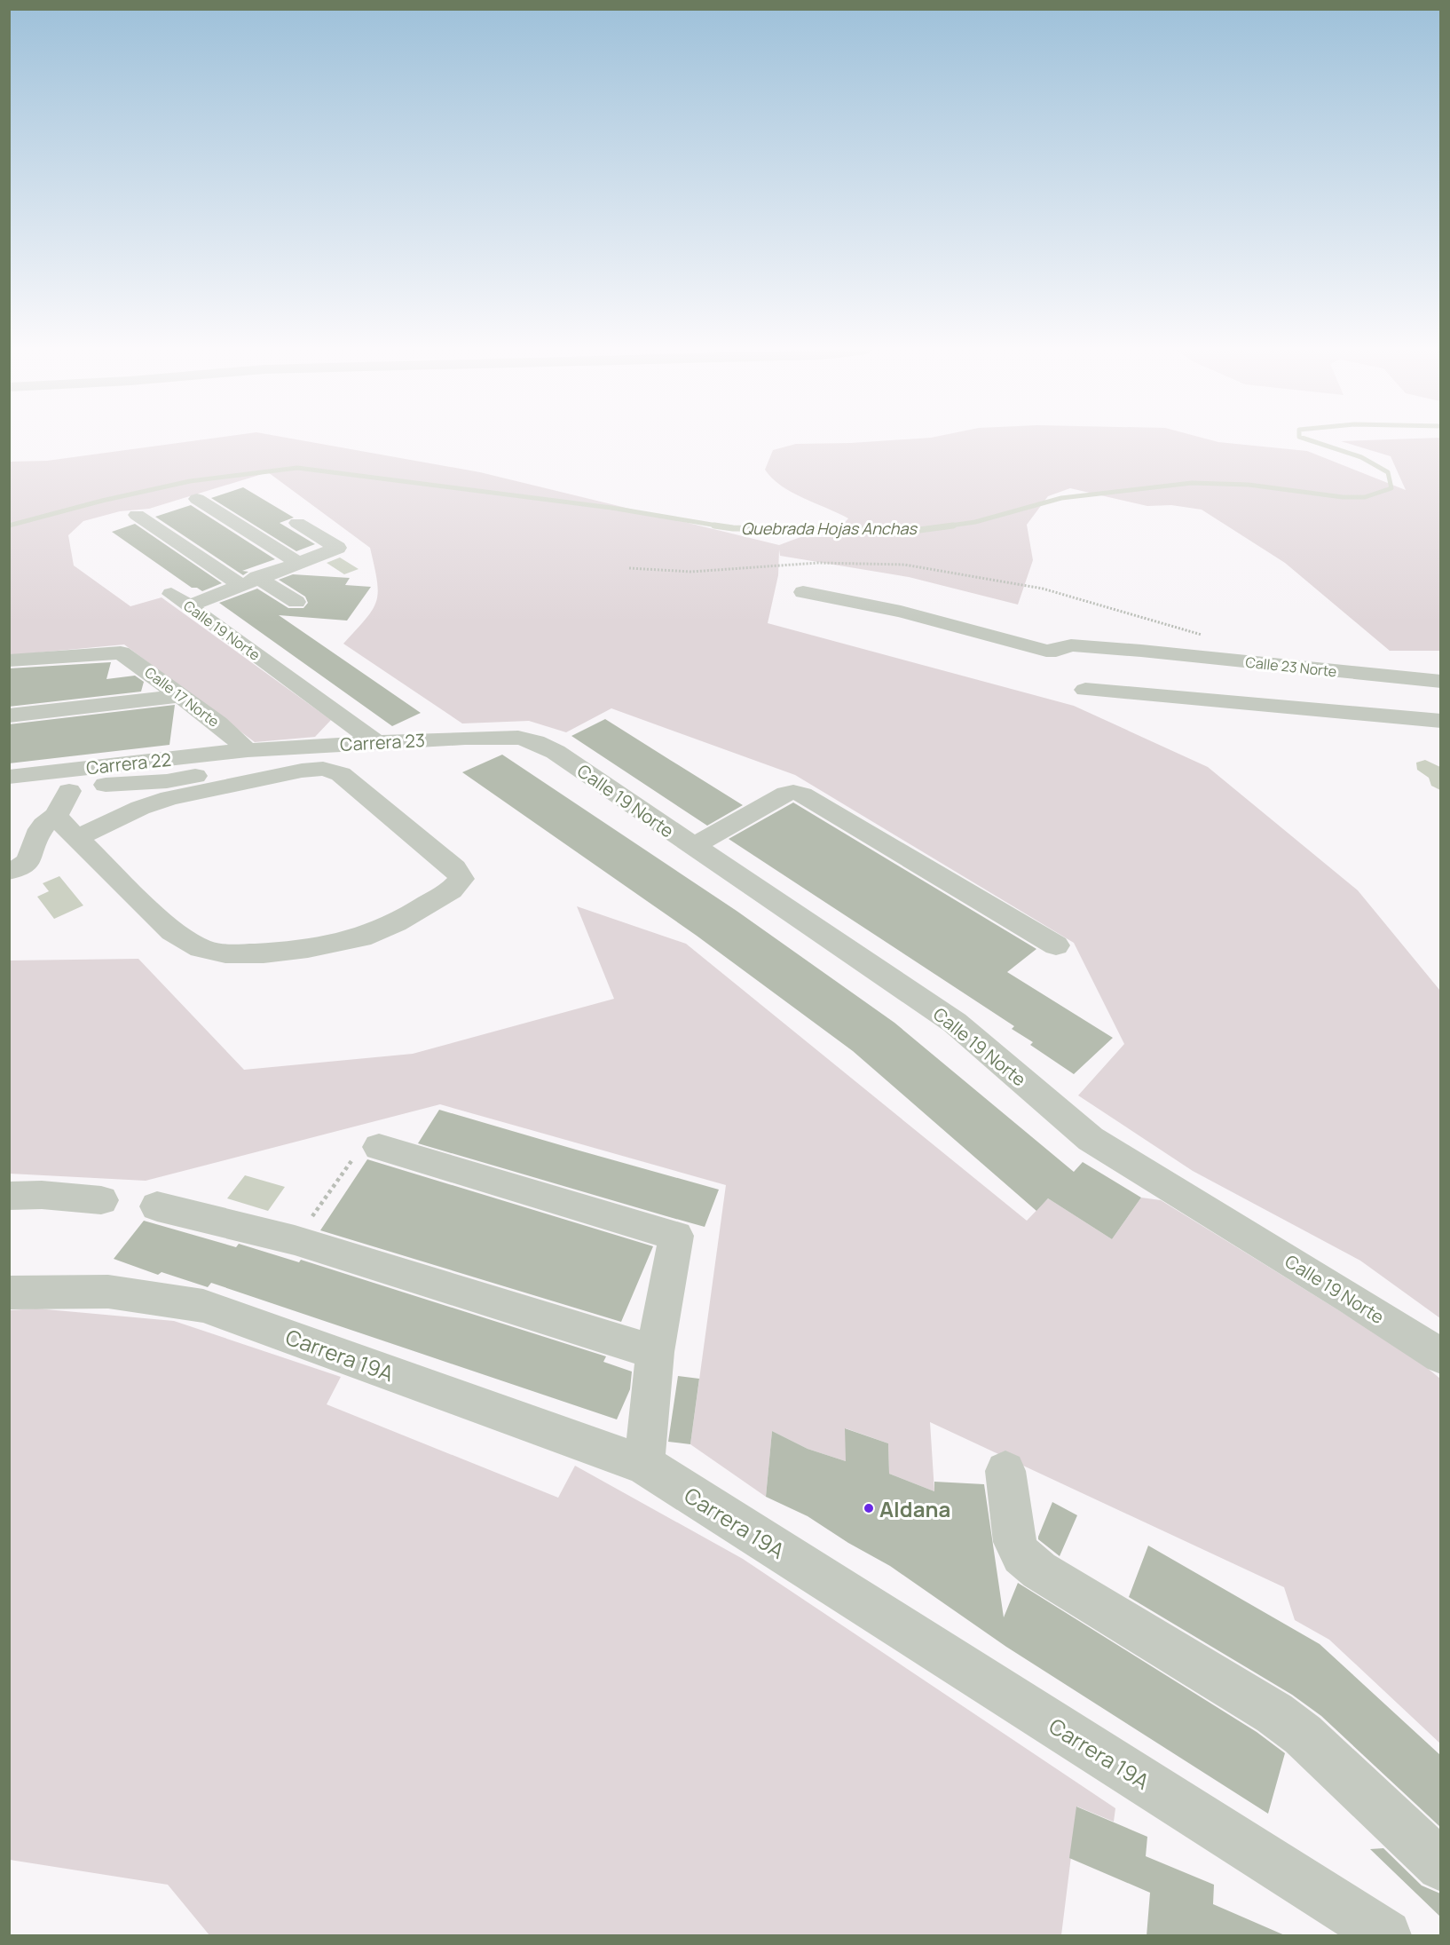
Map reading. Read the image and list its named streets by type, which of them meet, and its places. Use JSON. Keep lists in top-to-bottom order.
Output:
{
  "streets": {
    "street": [
      "Calle 19 Norte",
      "Calle 23 Norte",
      "Calle 17 Norte",
      "Carrera 23",
      "Carrera 22",
      "Carrera 19A"
    ]
  },
  "crossings": [
    ["Calle 19 Norte", "Carrera 23"],
    ["Calle 17 Norte", "Carrera 23"],
    ["Calle 17 Norte", "Carrera 22"],
    ["Carrera 23", "Carrera 22"]
  ],
  "water": ["Quebrada Hojas Anchas"],
  "places": ["Aldana"]
}
